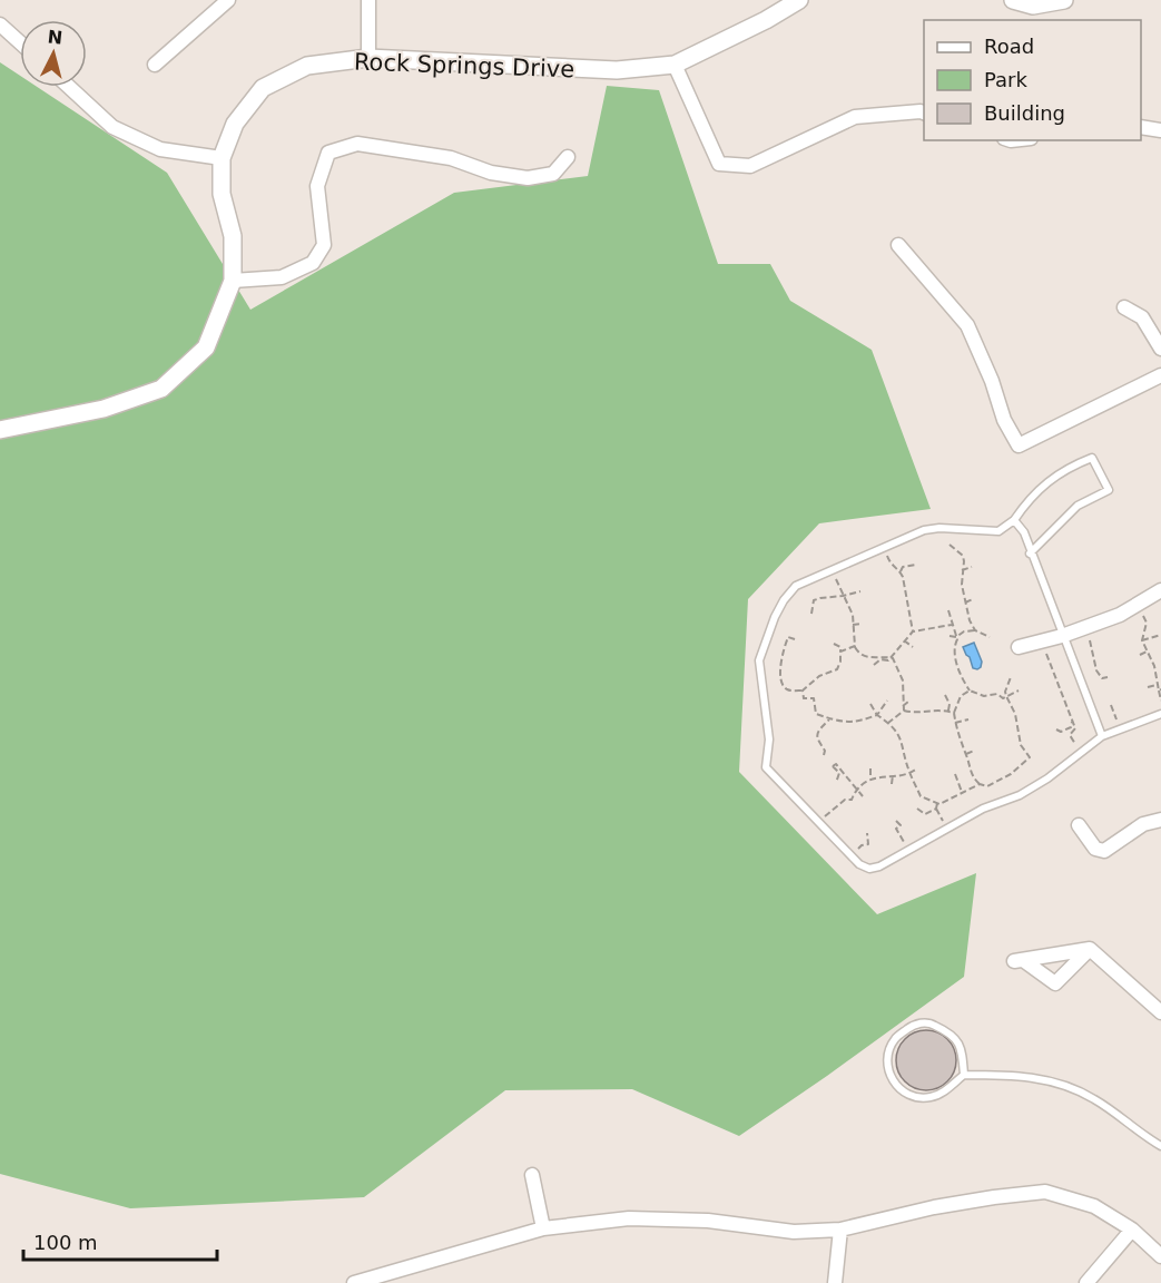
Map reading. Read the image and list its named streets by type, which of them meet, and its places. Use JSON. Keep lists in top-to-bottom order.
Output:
{
  "streets": {
    "street": ["Rock Springs Drive"]
  },
  "legend": ["Road", "Park", "Building"],
  "scale_bar": "100 m",
  "north": "top"
}
